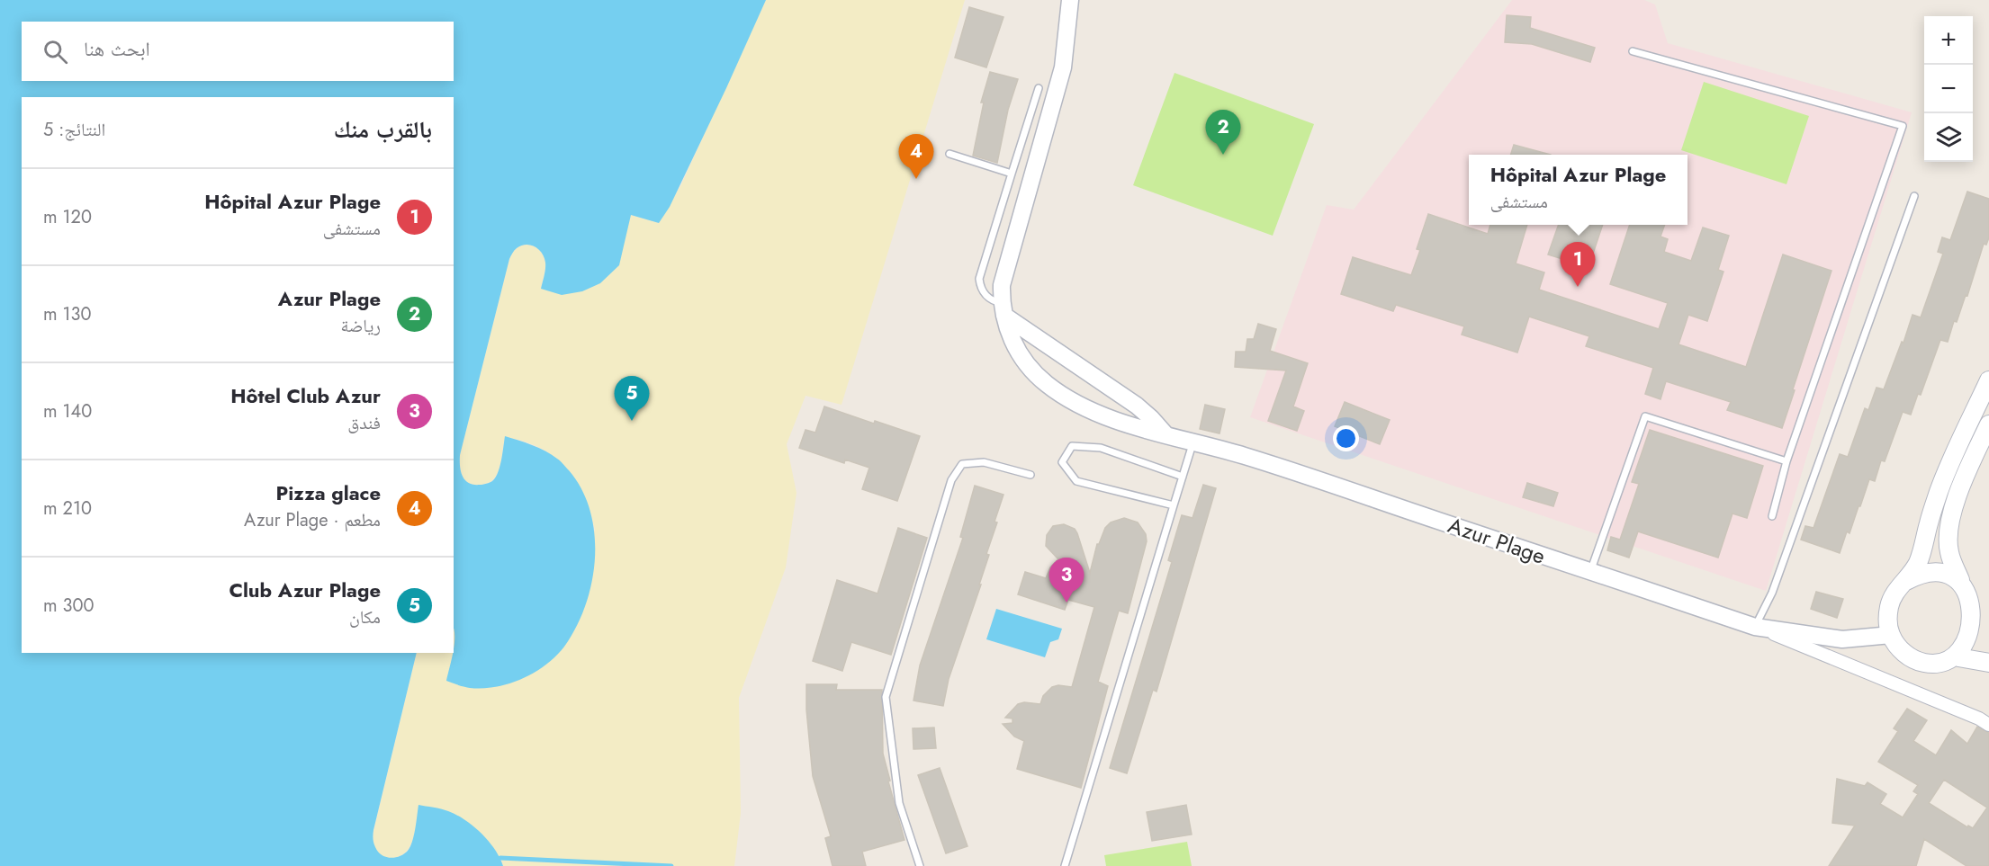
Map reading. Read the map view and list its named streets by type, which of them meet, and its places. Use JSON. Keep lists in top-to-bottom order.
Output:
{
  "streets": {
    "street": ["Azur Plage"]
  },
  "page": {
    "map_buttons": ["+", "−"],
    "search": "ابحث هنا",
    "heading": ["بالقرب منك", "النتائج: 5"],
    "pins": [
      "2",
      "4",
      "1",
      "5",
      "3"
    ],
    "popup": ["Hôpital Azur Plage", "مستشفى"],
    "list": [
      {
        "mark": "1",
        "name": "Hôpital Azur Plage",
        "note": "مستشفى",
        "value": "120 m"
      },
      {
        "mark": "2",
        "name": "Azur Plage",
        "note": "رياضة",
        "value": "130 m"
      },
      {
        "mark": "3",
        "name": "Hôtel Club Azur",
        "note": "فندق",
        "value": "140 m"
      },
      {
        "mark": "4",
        "name": "Pizza glace",
        "note": "مطعم · Azur Plage",
        "value": "210 m"
      },
      {
        "mark": "5",
        "name": "Club Azur Plage",
        "note": "مكان",
        "value": "300 m"
      }
    ]
  }
}
